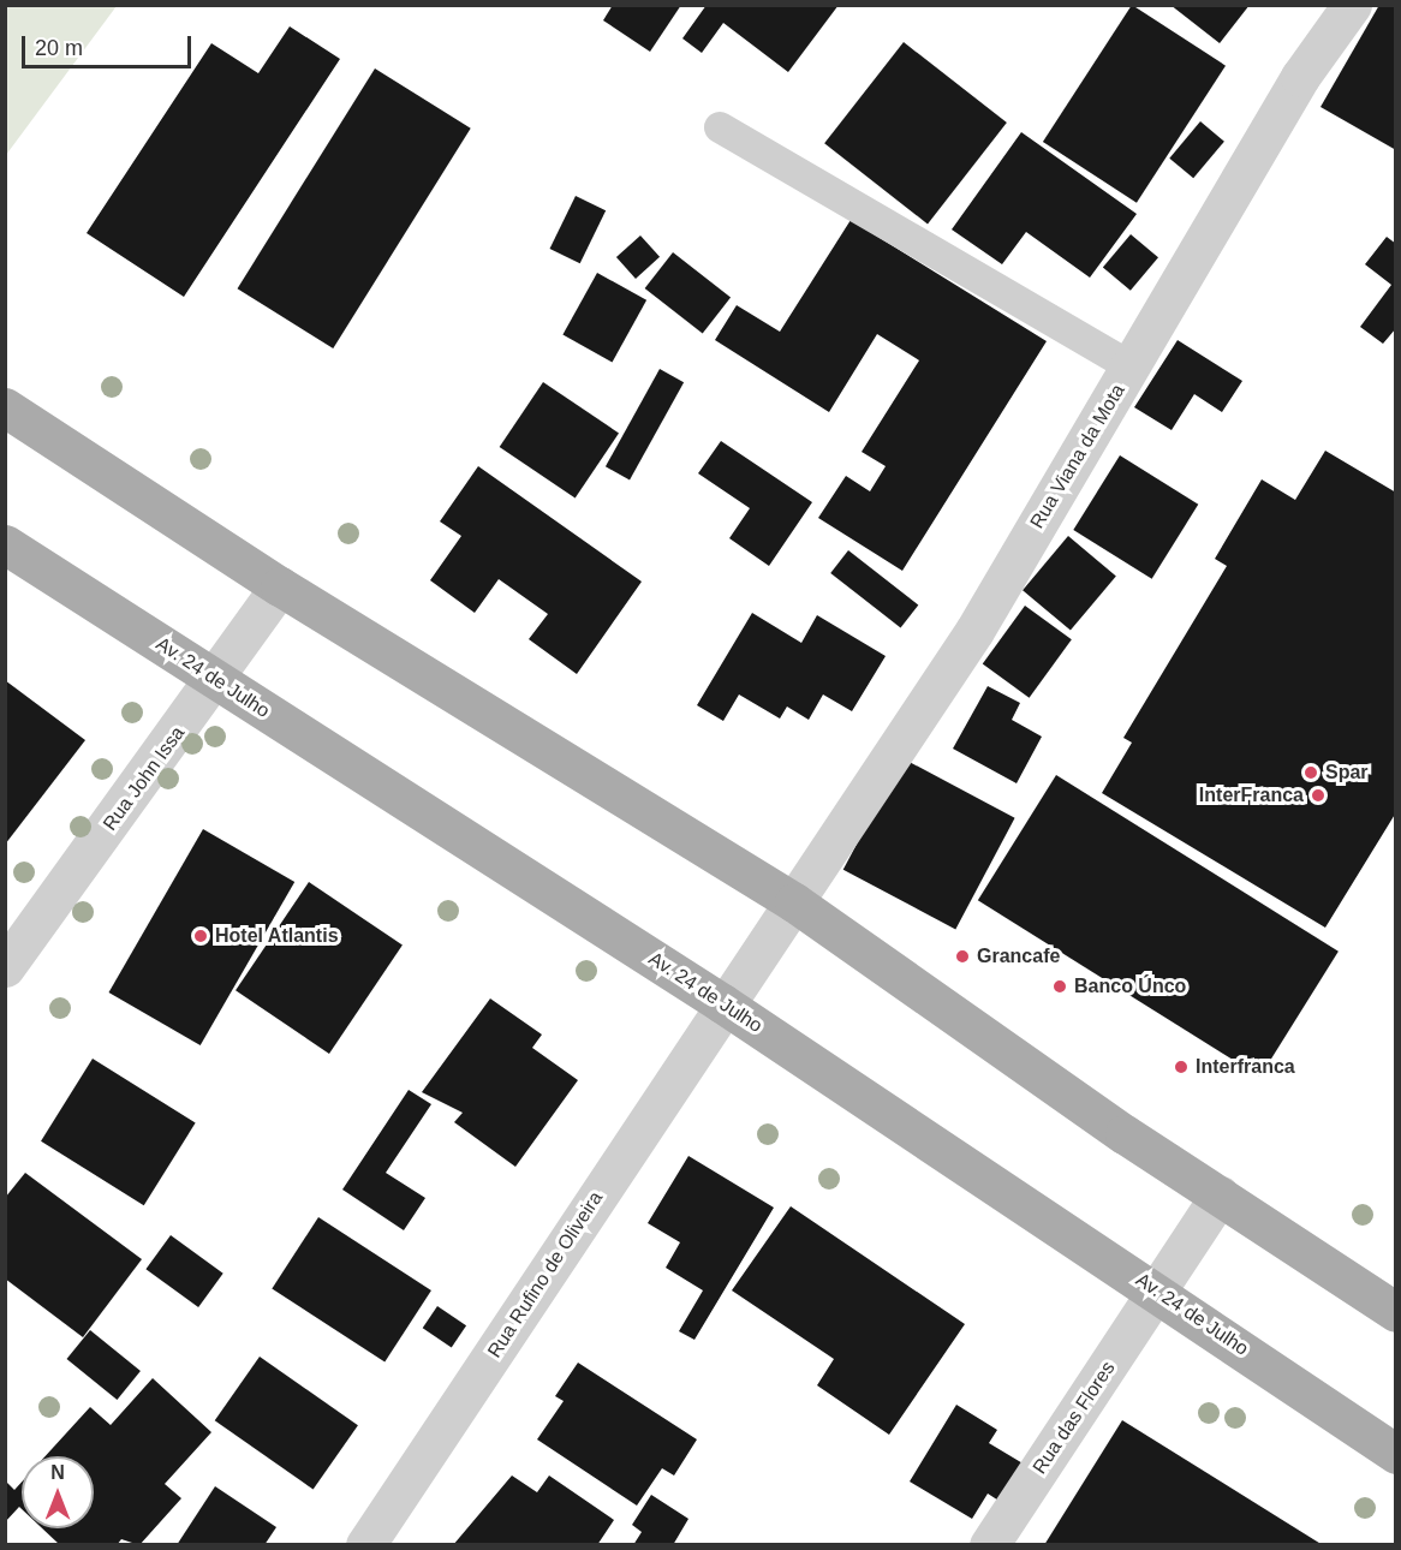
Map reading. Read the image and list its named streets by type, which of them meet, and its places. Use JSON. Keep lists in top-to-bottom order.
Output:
{
  "streets": {
    "main road": ["Av. 24 de Julho"],
    "street": [
      "Rua Viana da Mota",
      "Rua John Issa",
      "Rua Rufino de Oliveira",
      "Rua das Flores"
    ]
  },
  "crossings": [
    ["Rua Viana da Mota", "Av. 24 de Julho"],
    ["Rua Viana da Mota", "Rua Rufino de Oliveira"],
    ["Av. 24 de Julho", "Rua John Issa"],
    ["Av. 24 de Julho", "Rua Rufino de Oliveira"],
    ["Av. 24 de Julho", "Rua das Flores"]
  ],
  "places": [
    "Spar",
    "InterFranca",
    "Hotel Atlantis",
    "Grancafe",
    "Banco Únco",
    "Interfranca"
  ],
  "scale_bar": "20 m",
  "north": "top"
}
